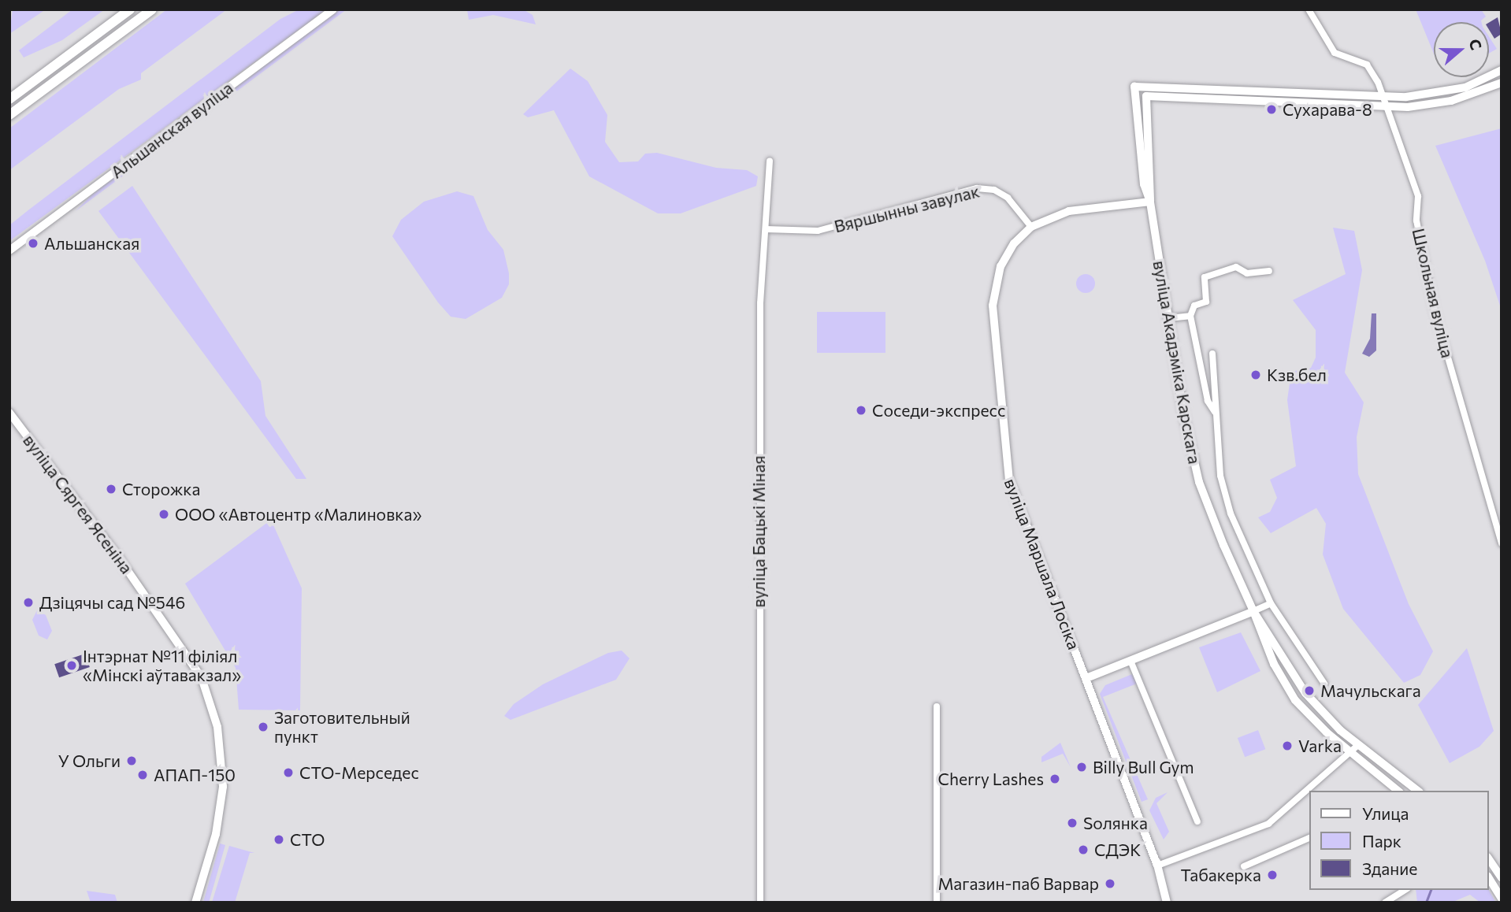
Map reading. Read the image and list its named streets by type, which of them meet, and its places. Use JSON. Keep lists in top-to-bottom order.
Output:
{
  "streets": {
    "main road": [
      "Альшанская вуліца",
      "вуліца Акадэміка Карскага",
      "вуліца Сяргея Ясеніна",
      "вуліца Маршала Лосіка"
    ],
    "street": ["Вяршынны завулак", "Школьная вуліца", "вуліца Бацькі Міная"]
  },
  "crossings": [
    ["Вяршынны завулак", "вуліца Бацькі Міная"],
    ["Вяршынны завулак", "вуліца Маршала Лосіка"],
    ["вуліца Акадэміка Карскага", "вуліца Маршала Лосіка"]
  ],
  "places": [
    "Сухарава-8",
    "Альшанская",
    "Кзв.бел",
    "Соседи-экспресс",
    "Сторожка",
    "ООО «Автоцентр «Малиновка»",
    "Дзіцячы сад №546",
    "Інтэрнат №11 філіял «Мінскі аўтавакзал»",
    "Мачульскага",
    "Заготовительный пункт",
    "Varka",
    "У Ольги",
    "Billy Bull Gym",
    "СТО-Мерседес",
    "АПАП-150",
    "Cherry Lashes",
    "Sолянка",
    "СТО",
    "СДЭК",
    "Табакерка",
    "Магазин-паб Варвар"
  ],
  "legend": ["Улица", "Парк", "Здание"],
  "north": "right"
}
